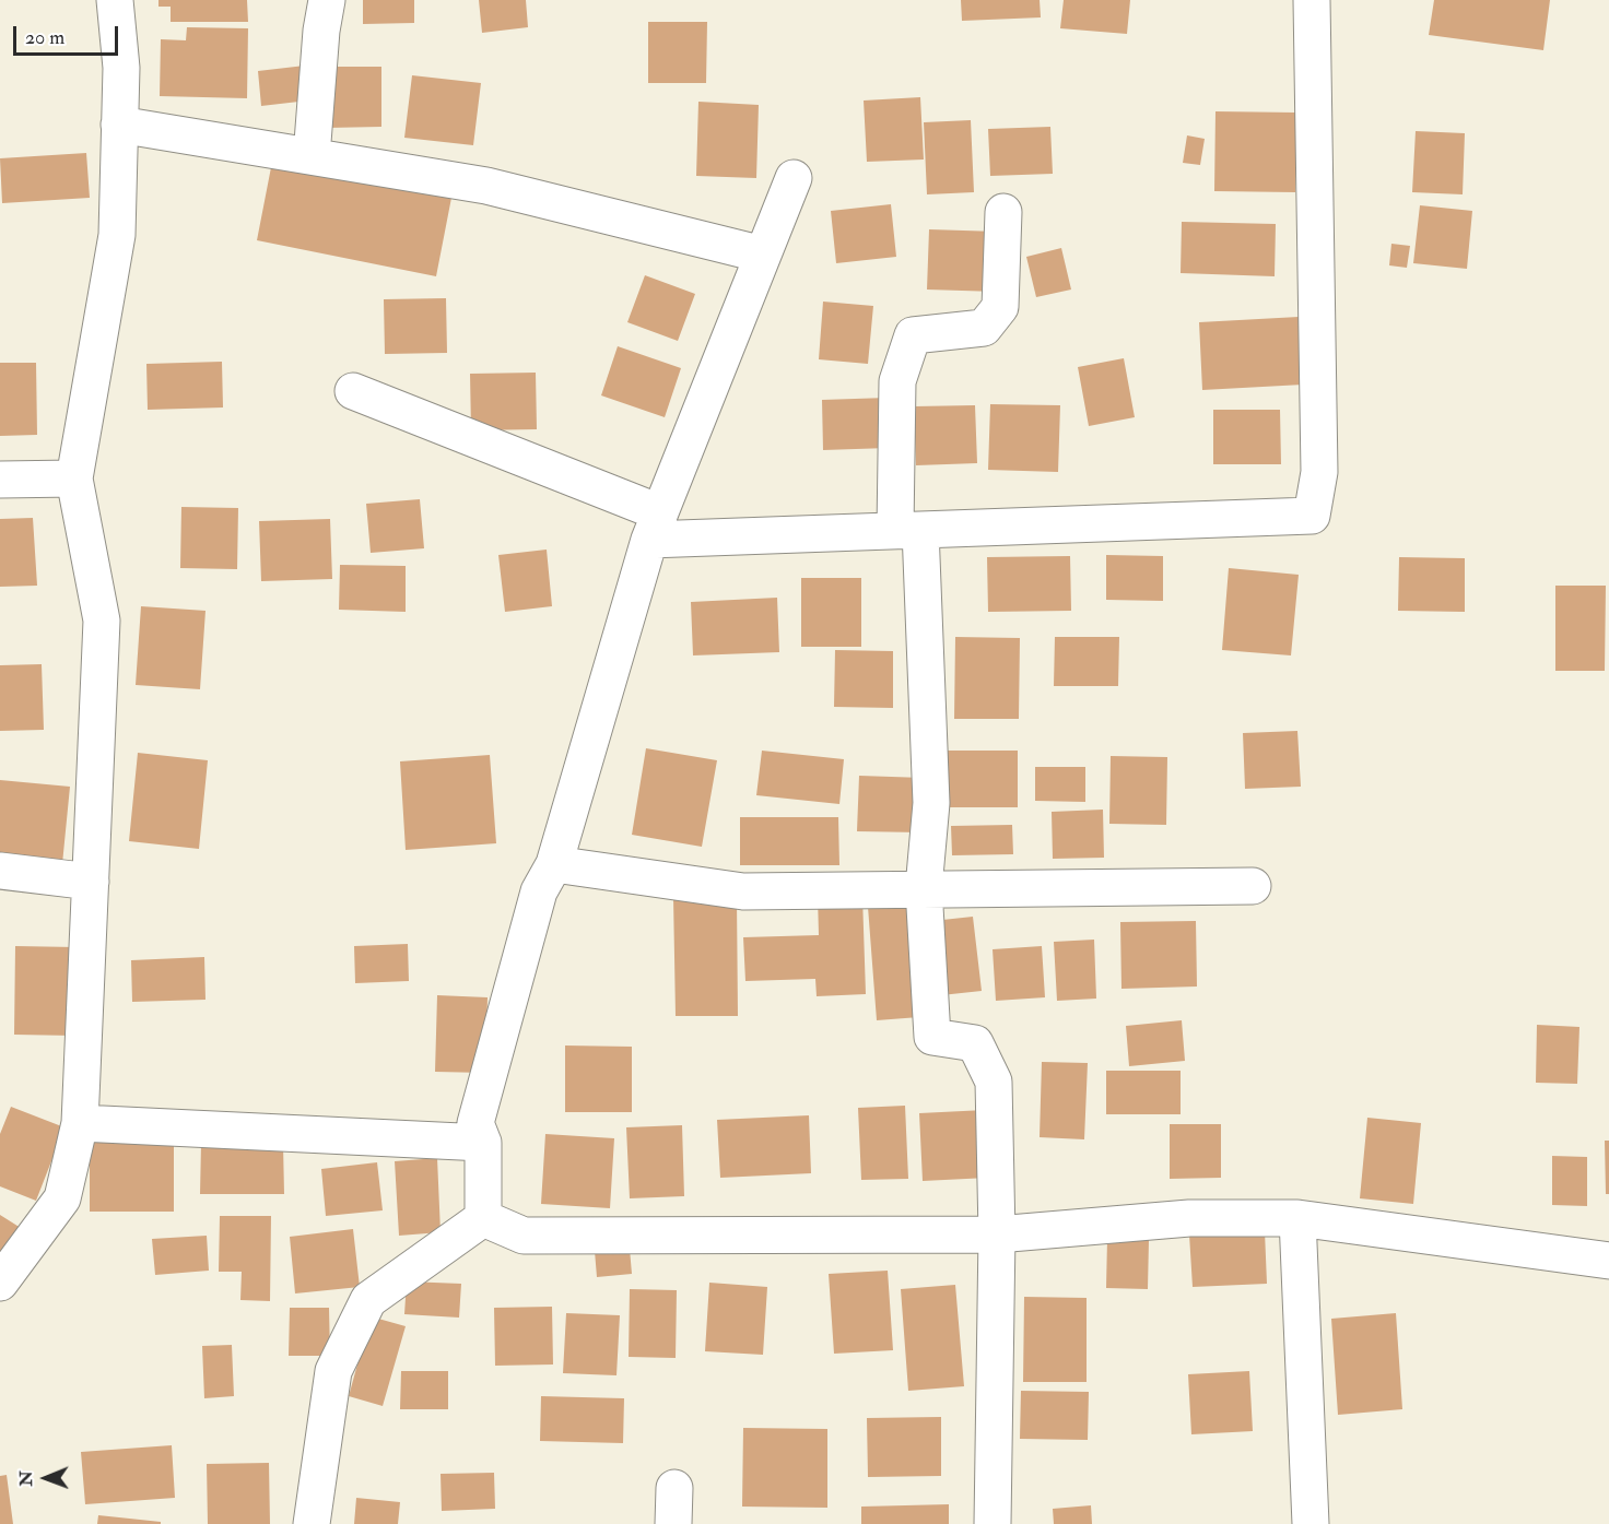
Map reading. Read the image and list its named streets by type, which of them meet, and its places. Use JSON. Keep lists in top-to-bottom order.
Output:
{
  "scale_bar": "20 m",
  "north": "left"
}
